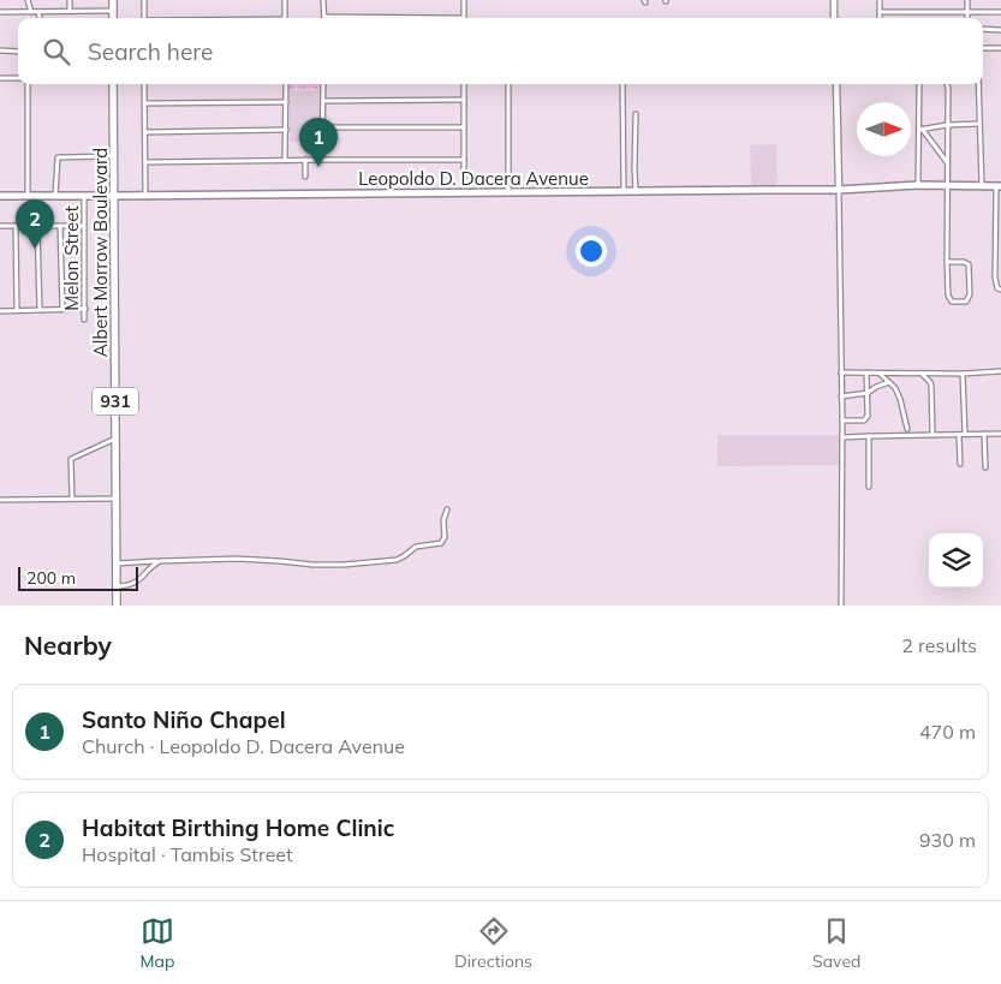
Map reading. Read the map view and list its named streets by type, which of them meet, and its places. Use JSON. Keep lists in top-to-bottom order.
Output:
{
  "streets": {
    "highway": ["Albert Morrow Boulevard", "931"],
    "main road": ["Leopoldo D. Dacera Avenue"],
    "street": ["Melon Street"]
  },
  "crossings": [
    ["Leopoldo D. Dacera Avenue", "Albert Morrow Boulevard"],
    ["Leopoldo D. Dacera Avenue", "Melon Street"]
  ],
  "scale_bar": "200 m",
  "north": "right",
  "page": {
    "search": "Search here",
    "pins": ["1", "2"],
    "scale": "200 m",
    "heading": ["Nearby", "2 results"],
    "list": [
      {
        "mark": "1",
        "name": "Santo Niño Chapel",
        "note": "Church · Leopoldo D. Dacera Avenue",
        "value": "470 m"
      },
      {
        "mark": "2",
        "name": "Habitat Birthing Home Clinic",
        "note": "Hospital · Tambis Street",
        "value": "930 m"
      }
    ],
    "nav": ["Map", "Directions", "Saved"]
  }
}
